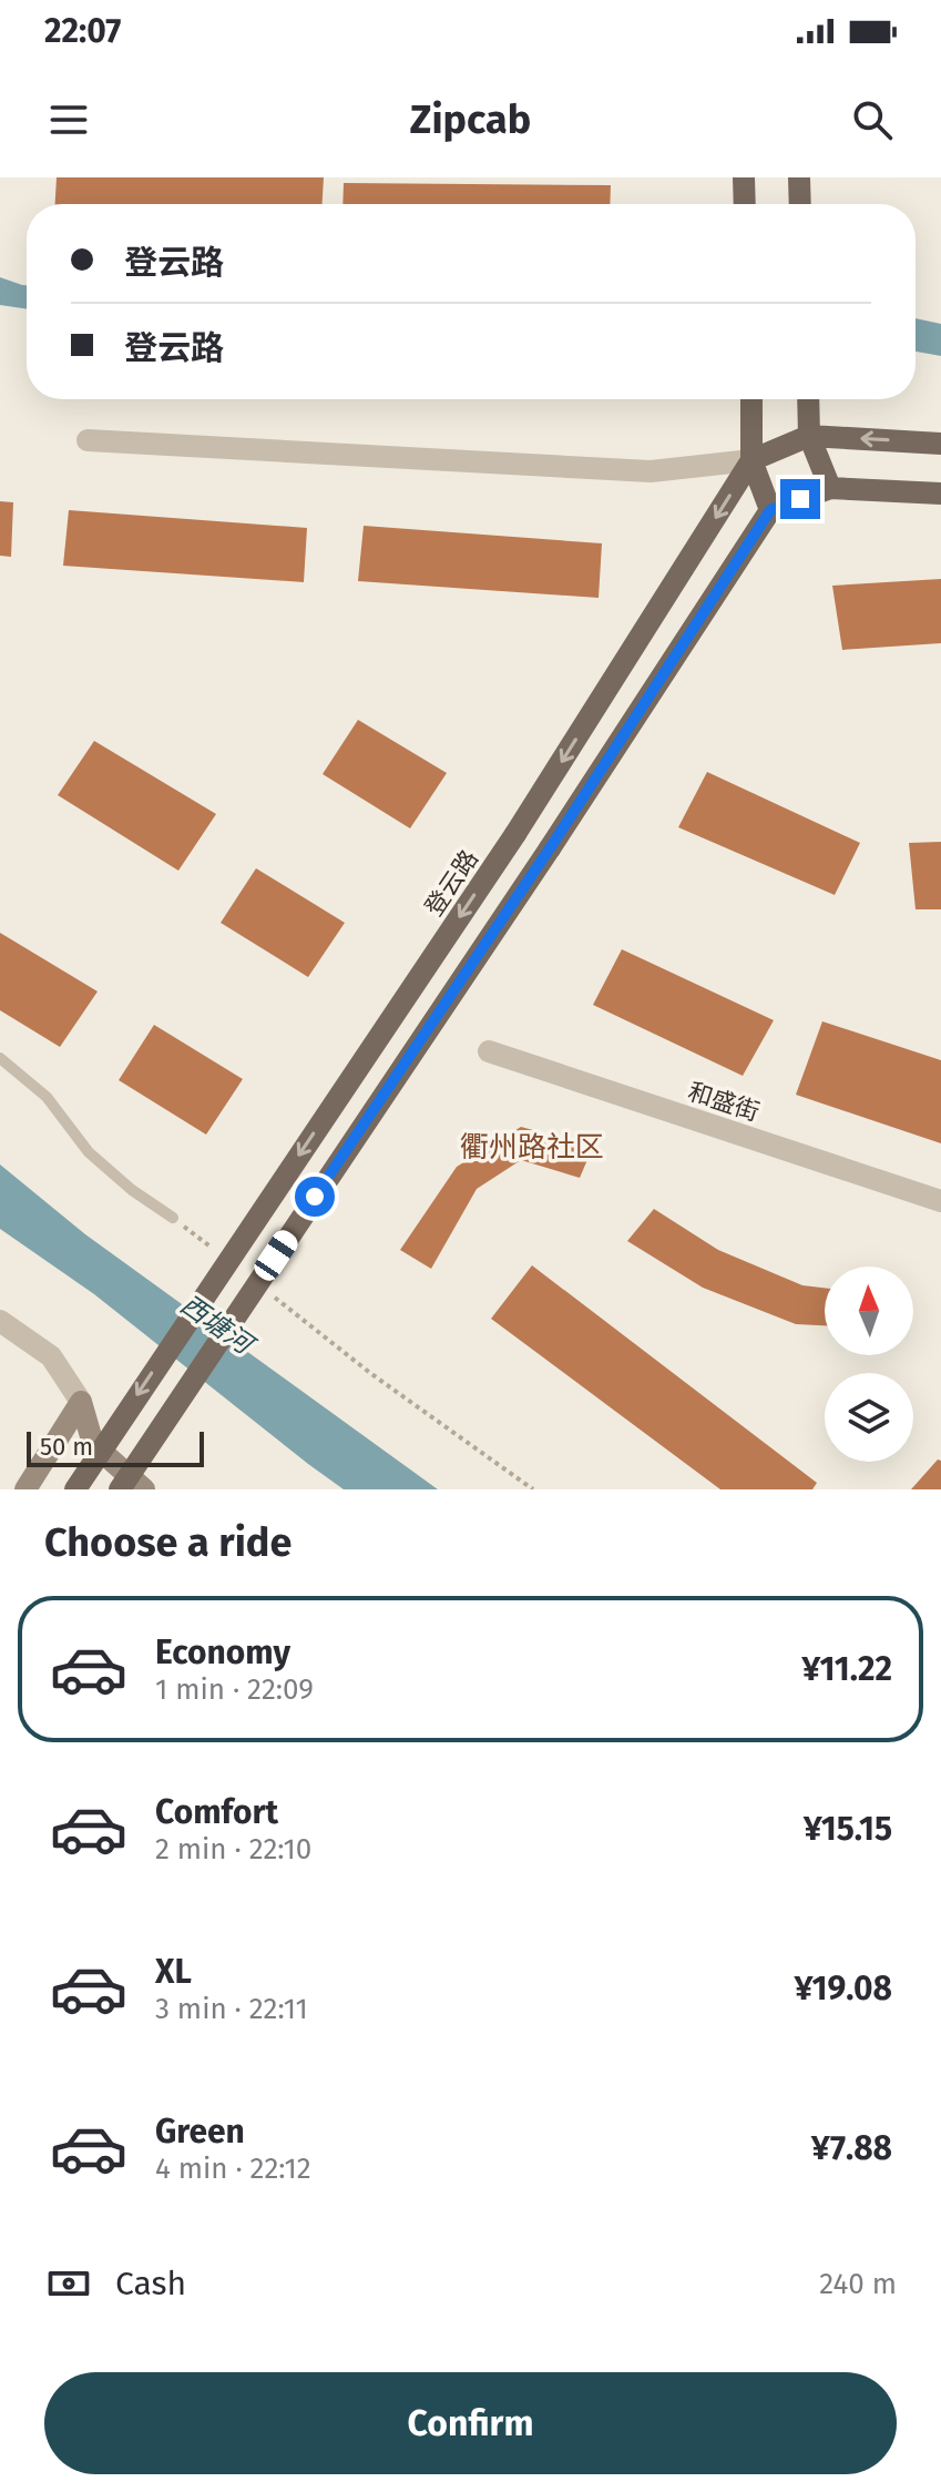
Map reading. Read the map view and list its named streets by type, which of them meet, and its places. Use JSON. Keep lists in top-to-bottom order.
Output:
{
  "streets": {
    "main road": ["登云路"],
    "street": ["和盛街"]
  },
  "districts": ["衢州路社区"],
  "water": ["西塘河"],
  "scale_bar": "50 m",
  "north": "top",
  "page": {
    "status": "22:07",
    "header": "Zipcab",
    "banner": ["登云路", "登云路"],
    "scale": "50 m",
    "heading": "Choose a ride",
    "list": [
      {
        "name": "Economy",
        "note": "1 min · 22:09",
        "value": "¥11.22"
      },
      {
        "name": "Comfort",
        "note": "2 min · 22:10",
        "value": "¥15.15"
      },
      {
        "name": "XL",
        "note": "3 min · 22:11",
        "value": "¥19.08"
      },
      {
        "name": "Green",
        "note": "4 min · 22:12",
        "value": "¥7.88"
      }
    ],
    "pay": ["Cash", "240 m"],
    "buttons": "Confirm"
  }
}
